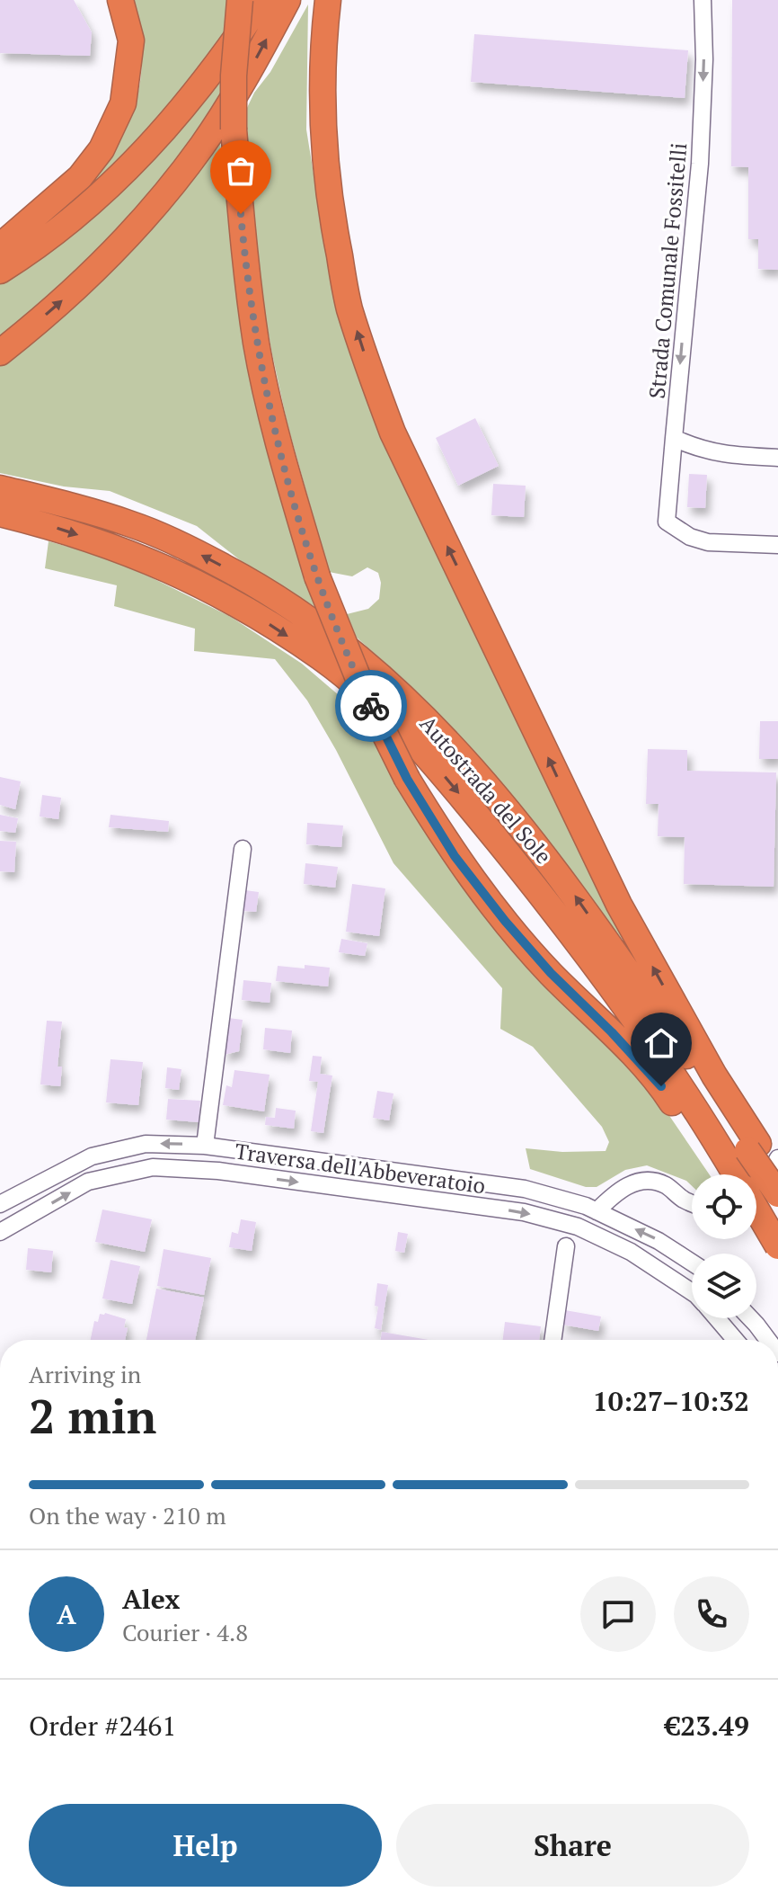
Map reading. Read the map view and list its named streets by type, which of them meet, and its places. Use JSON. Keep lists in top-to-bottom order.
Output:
{
  "streets": {
    "highway": ["Autostrada del Sole"],
    "street": ["Strada Comunale Fossitelli", "Traversa dell'Abbeveratoio"]
  },
  "one_way": ["Strada Comunale Fossitelli"],
  "page": {
    "heading": ["2 min", "Arriving in", "10:27–10:32"],
    "panel": [
      "Alex",
      "Courier · 4.8",
      "Order #2461",
      "€23.49"
    ],
    "bar": "On the way · 210 m",
    "round": "A",
    "buttons": ["Help", "Share"]
  }
}
